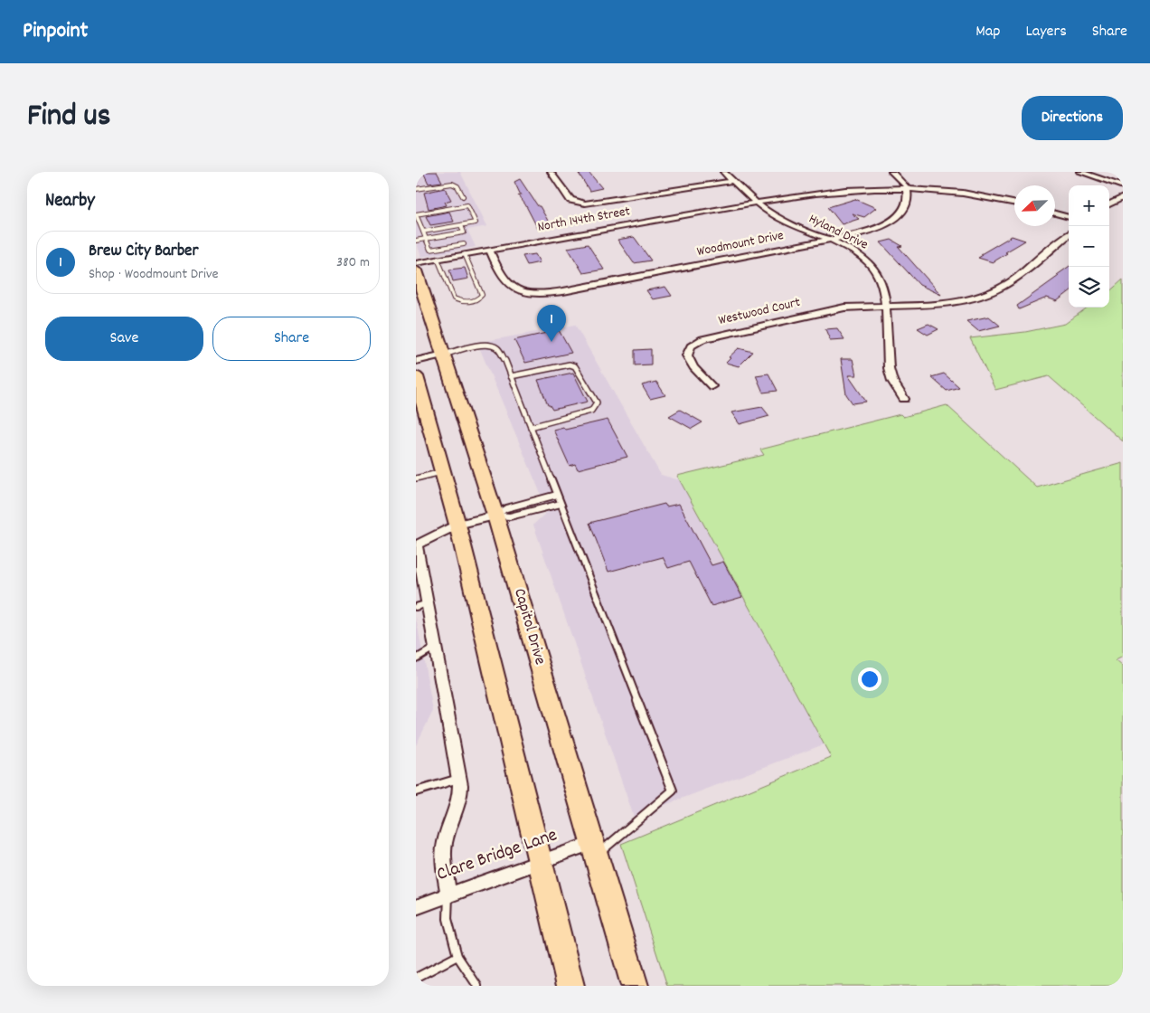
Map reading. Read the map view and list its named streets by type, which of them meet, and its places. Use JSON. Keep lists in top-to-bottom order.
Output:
{
  "streets": {
    "main road": ["Capitol Drive"],
    "street": [
      "North 144th Street",
      "Hyland Drive",
      "Woodmount Drive",
      "Westwood Court",
      "Clare Bridge Lane"
    ]
  },
  "crossings": [
    ["North 144th Street", "Hyland Drive"],
    ["North 144th Street", "Woodmount Drive"],
    ["Hyland Drive", "Woodmount Drive"],
    ["Hyland Drive", "Westwood Court"],
    ["Capitol Drive", "Clare Bridge Lane"]
  ],
  "north": "bottom left",
  "page": {
    "header": "Pinpoint",
    "nav": ["Map", "Layers", "Share"],
    "title": "Find us",
    "buttons": [
      "Directions",
      ["Save", "Share"]
    ],
    "heading": "Nearby",
    "map_buttons": ["+", "−"],
    "list": [
      {
        "mark": "1",
        "name": "Brew City Barber",
        "note": "Shop · Woodmount Drive",
        "value": "380 m"
      }
    ],
    "pins": "1"
  }
}
